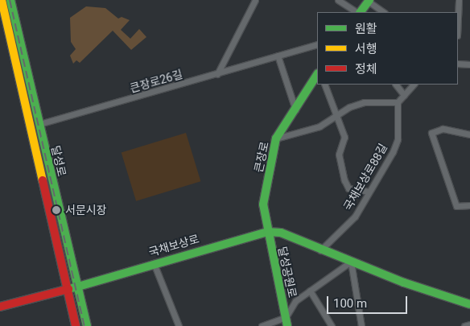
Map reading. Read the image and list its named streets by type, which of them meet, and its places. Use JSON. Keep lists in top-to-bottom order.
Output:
{
  "streets": {
    "main road": [
      "큰장로",
      "달성로",
      "국채보상로",
      "달성공원로"
    ],
    "street": ["큰장로26길", "국채보상로88길"]
  },
  "crossings": [
    ["큰장로26길", "달성로"],
    ["큰장로", "국채보상로"],
    ["큰장로", "달성공원로"],
    ["달성로", "국채보상로"],
    ["국채보상로88길", "국채보상로"],
    ["국채보상로", "달성공원로"]
  ],
  "places": ["서문시장"],
  "legend": ["원활", "서행", "정체"],
  "scale_bar": "100 m"
}
